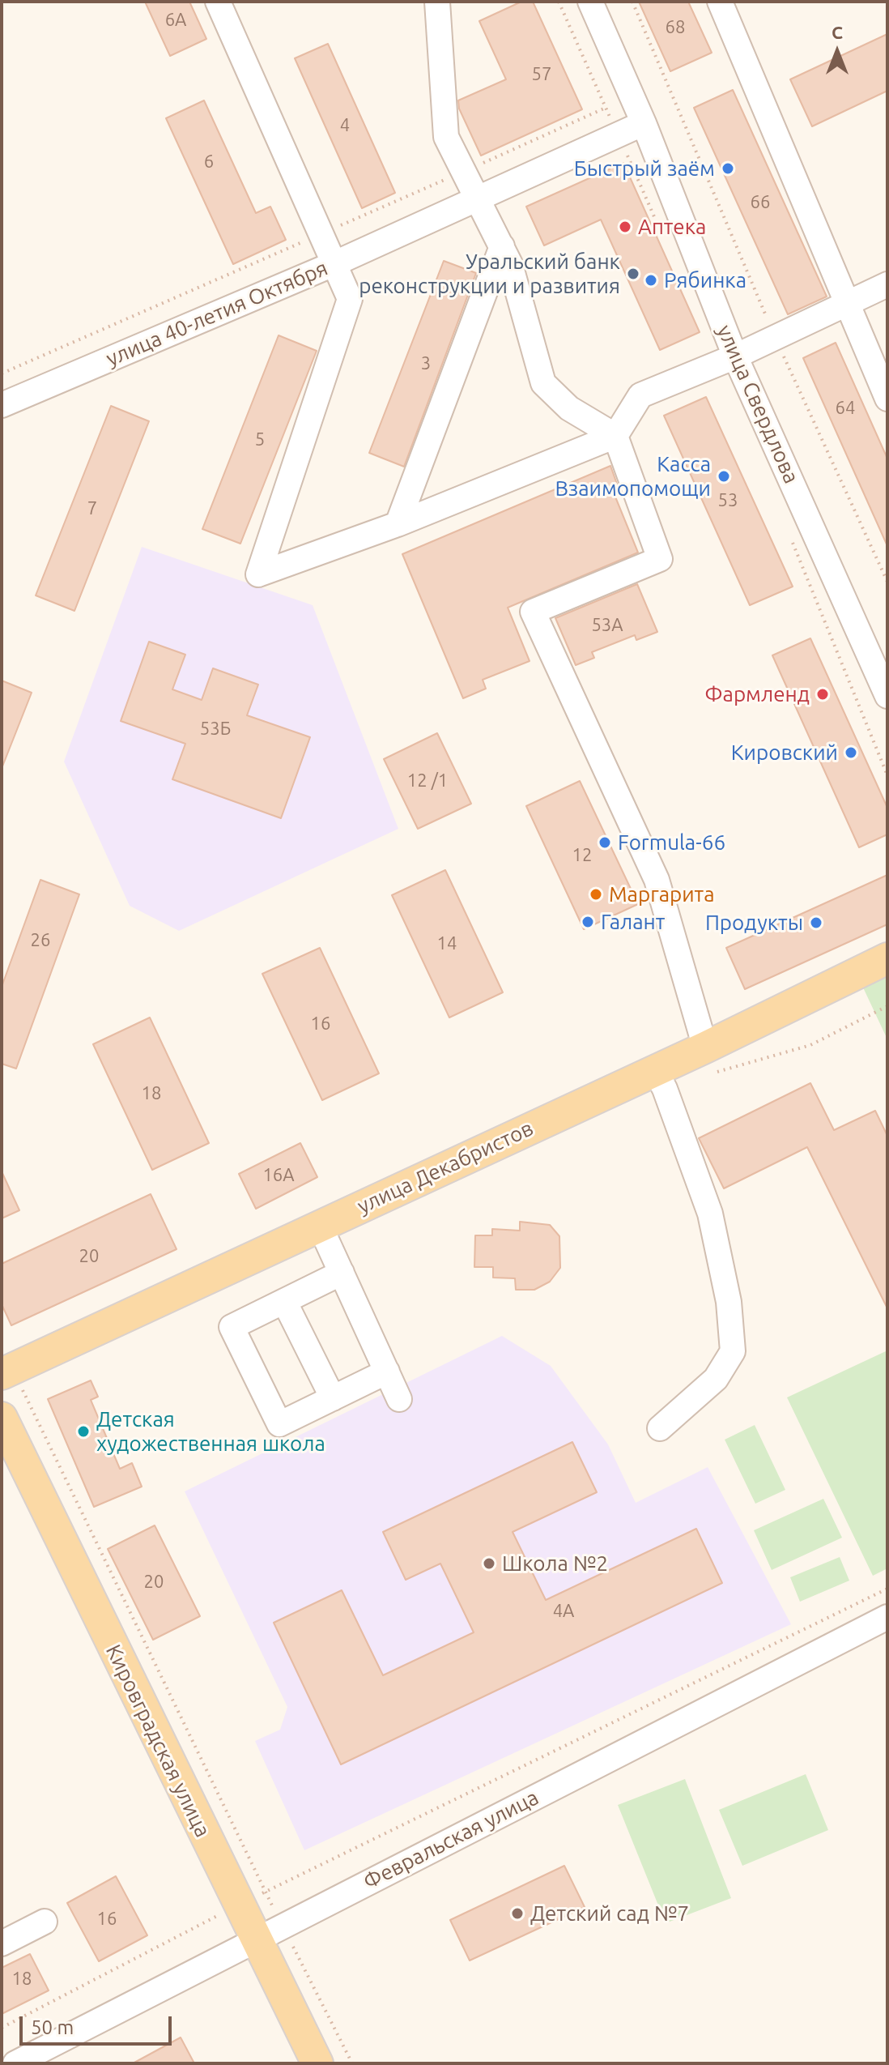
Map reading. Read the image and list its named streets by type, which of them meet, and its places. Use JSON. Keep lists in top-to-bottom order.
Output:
{
  "streets": {
    "main road": ["улица Декабристов", "Кировградская улица"],
    "street": ["улица 40-летия Октября", "улица Свердлова", "Февральская улица"]
  },
  "crossings": [
    ["улица 40-летия Октября", "улица Свердлова"],
    ["Кировградская улица", "Февральская улица"]
  ],
  "places": [
    "Быстрый заём",
    "Аптека",
    "Уральский банк реконструкции и развития",
    "Рябинка",
    "Касса Взаимопомощи",
    "Фармленд",
    "Кировский",
    "Formula-66",
    "Маргарита",
    "Галант",
    "Продукты",
    "Детская художественная школа",
    "Школа №2",
    "Детский сад №7"
  ],
  "house_numbers": [
    "6А",
    "68",
    "57",
    "4",
    "6",
    "66",
    "3",
    "64",
    "5",
    "53",
    "7",
    "53А",
    "53Б",
    "12 /1",
    "12",
    "26",
    "14",
    "16",
    "18",
    "16А",
    "20",
    "20",
    "4А",
    "16",
    "18"
  ],
  "scale_bar": "50 m",
  "north": "top"
}
